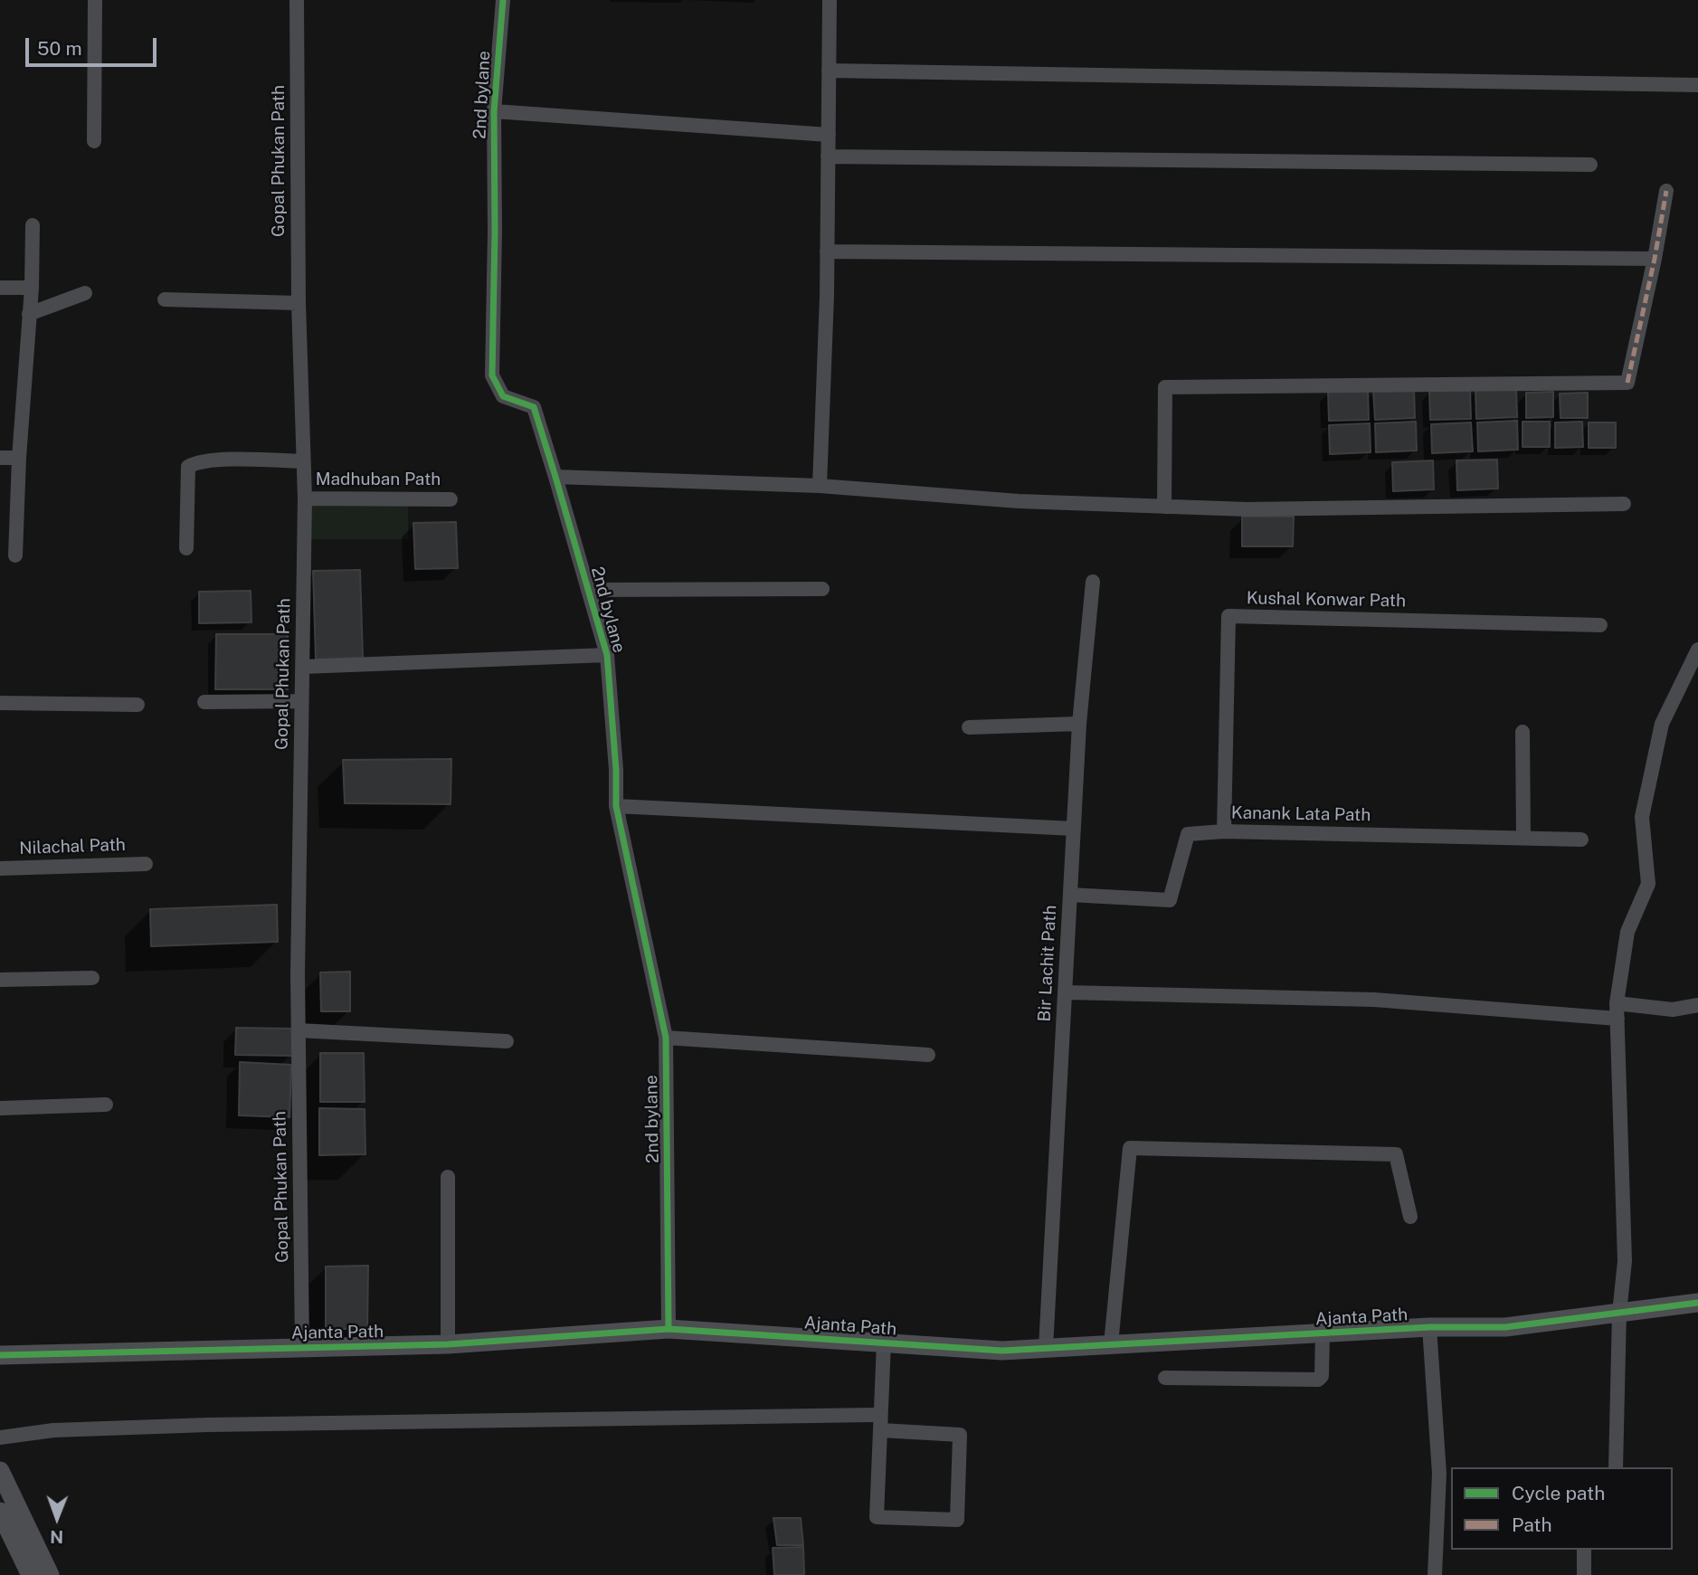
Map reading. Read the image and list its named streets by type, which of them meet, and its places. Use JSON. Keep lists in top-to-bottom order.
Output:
{
  "streets": {
    "street": [
      "2nd bylane",
      "Gopal Phukan Path",
      "Madhuban Path",
      "Kushal Konwar Path",
      "Kanank Lata Path",
      "Nilachal Path",
      "Bir Lachit Path",
      "Ajanta Path"
    ]
  },
  "crossings": [
    ["2nd bylane", "Ajanta Path"],
    ["Gopal Phukan Path", "Madhuban Path"],
    ["Gopal Phukan Path", "Ajanta Path"],
    ["Kushal Konwar Path", "Kanank Lata Path"],
    ["Kanank Lata Path", "Bir Lachit Path"],
    ["Bir Lachit Path", "Ajanta Path"]
  ],
  "legend": ["Cycle path", "Path"],
  "scale_bar": "50 m",
  "north": "bottom"
}
